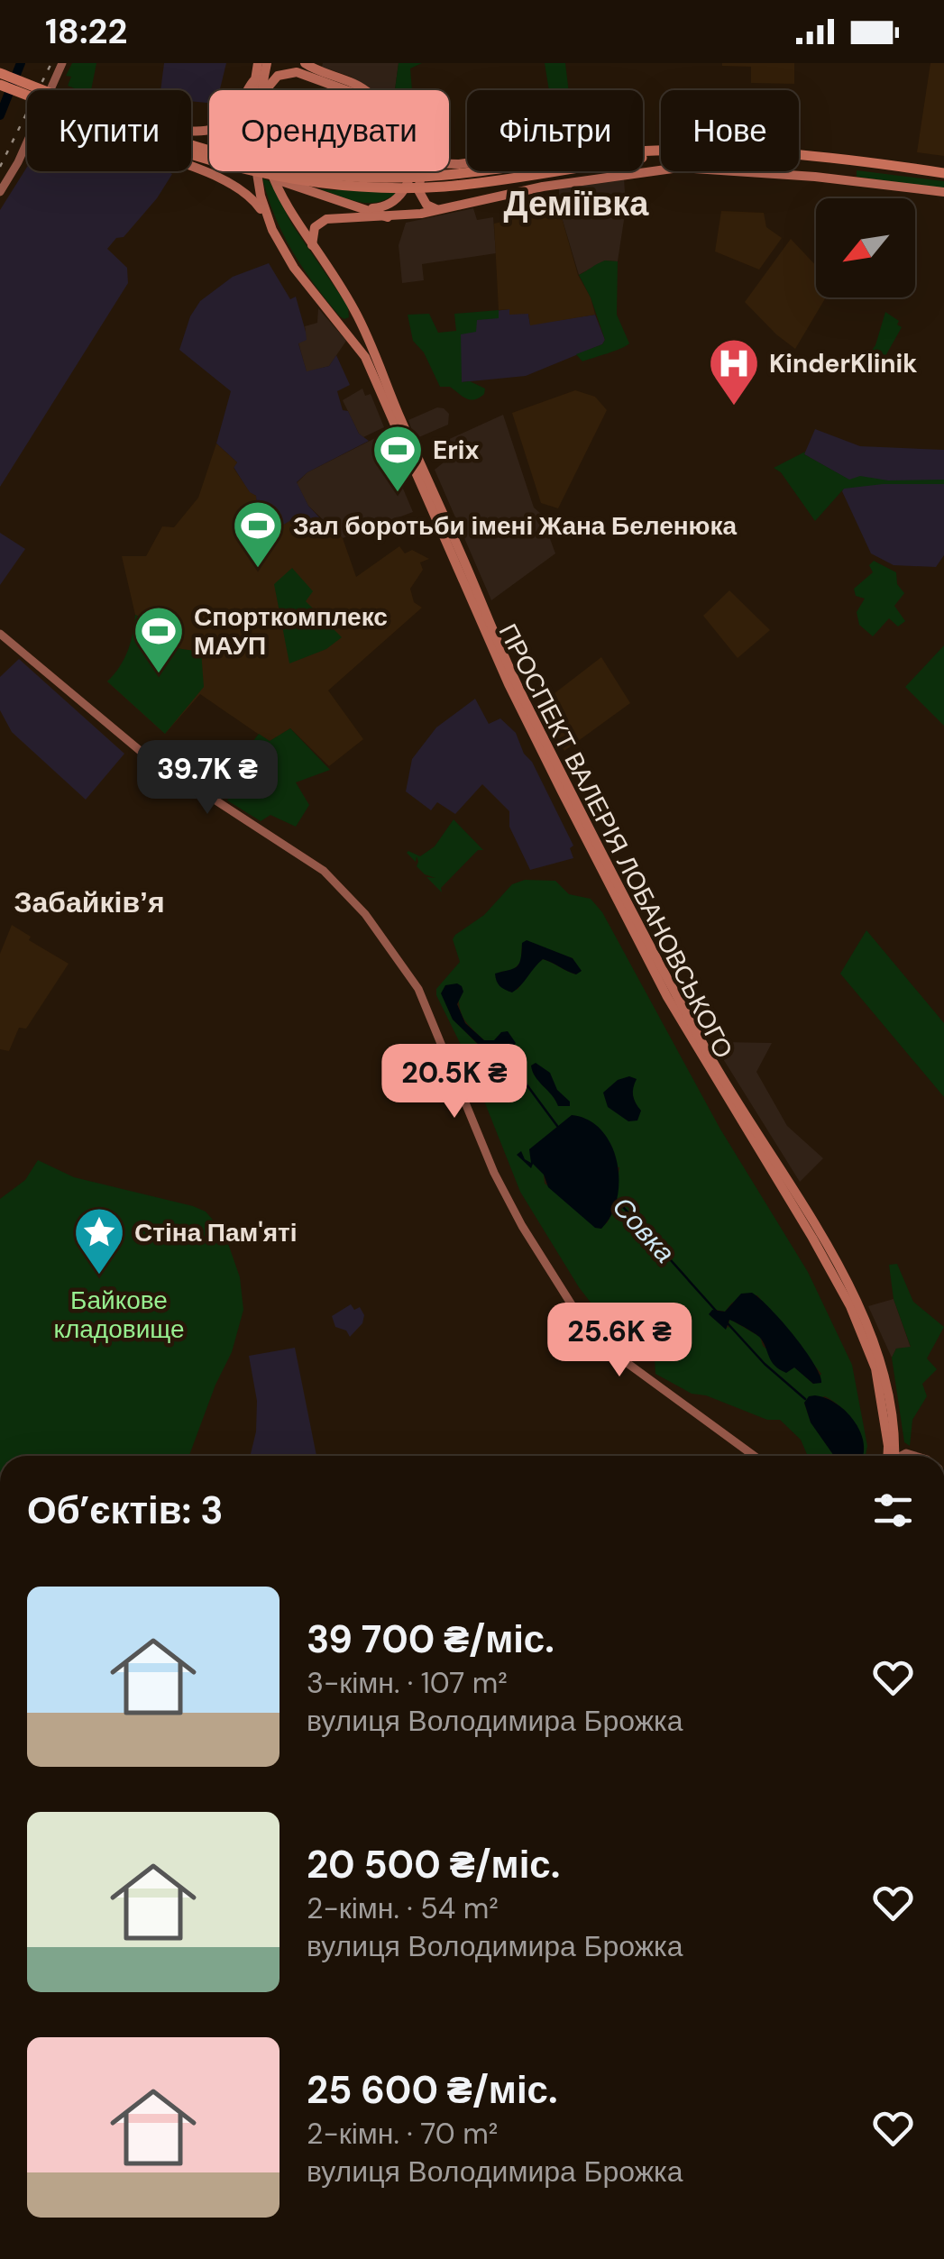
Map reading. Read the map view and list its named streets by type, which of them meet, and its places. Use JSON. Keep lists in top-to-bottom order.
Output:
{
  "streets": {
    "main road": ["ПРОСПЕКТ ВАЛЕРІЯ ЛОБАНОВСЬКОГО"]
  },
  "districts": ["Деміївка", "Забайківʼя"],
  "water": ["Совка"],
  "parks": ["Байкове кладовище"],
  "places": {
    "hospital": ["KinderKlinik"],
    "sports": ["Erix", "Зал боротьби імені Жана Беленюка", "Спорткомплекс МАУП"],
    "place": ["Стіна Пам'яті"]
  },
  "north": "bottom left",
  "page": {
    "status": "18:22",
    "chip": [
      "Купити",
      "Орендувати",
      "Фільтри",
      "Нове"
    ],
    "price": ["39.7K ₴", "20.5K ₴", "25.6K ₴"],
    "heading": "Об’єктів: 3",
    "list": [
      {
        "name": "39 700 ₴/міс.",
        "note": "3-кімн. · 107 m² · вулиця Володимира Брожка"
      },
      {
        "name": "20 500 ₴/міс.",
        "note": "2-кімн. · 54 m² · вулиця Володимира Брожка"
      },
      {
        "name": "25 600 ₴/міс.",
        "note": "2-кімн. · 70 m² · вулиця Володимира Брожка"
      }
    ]
  }
}
